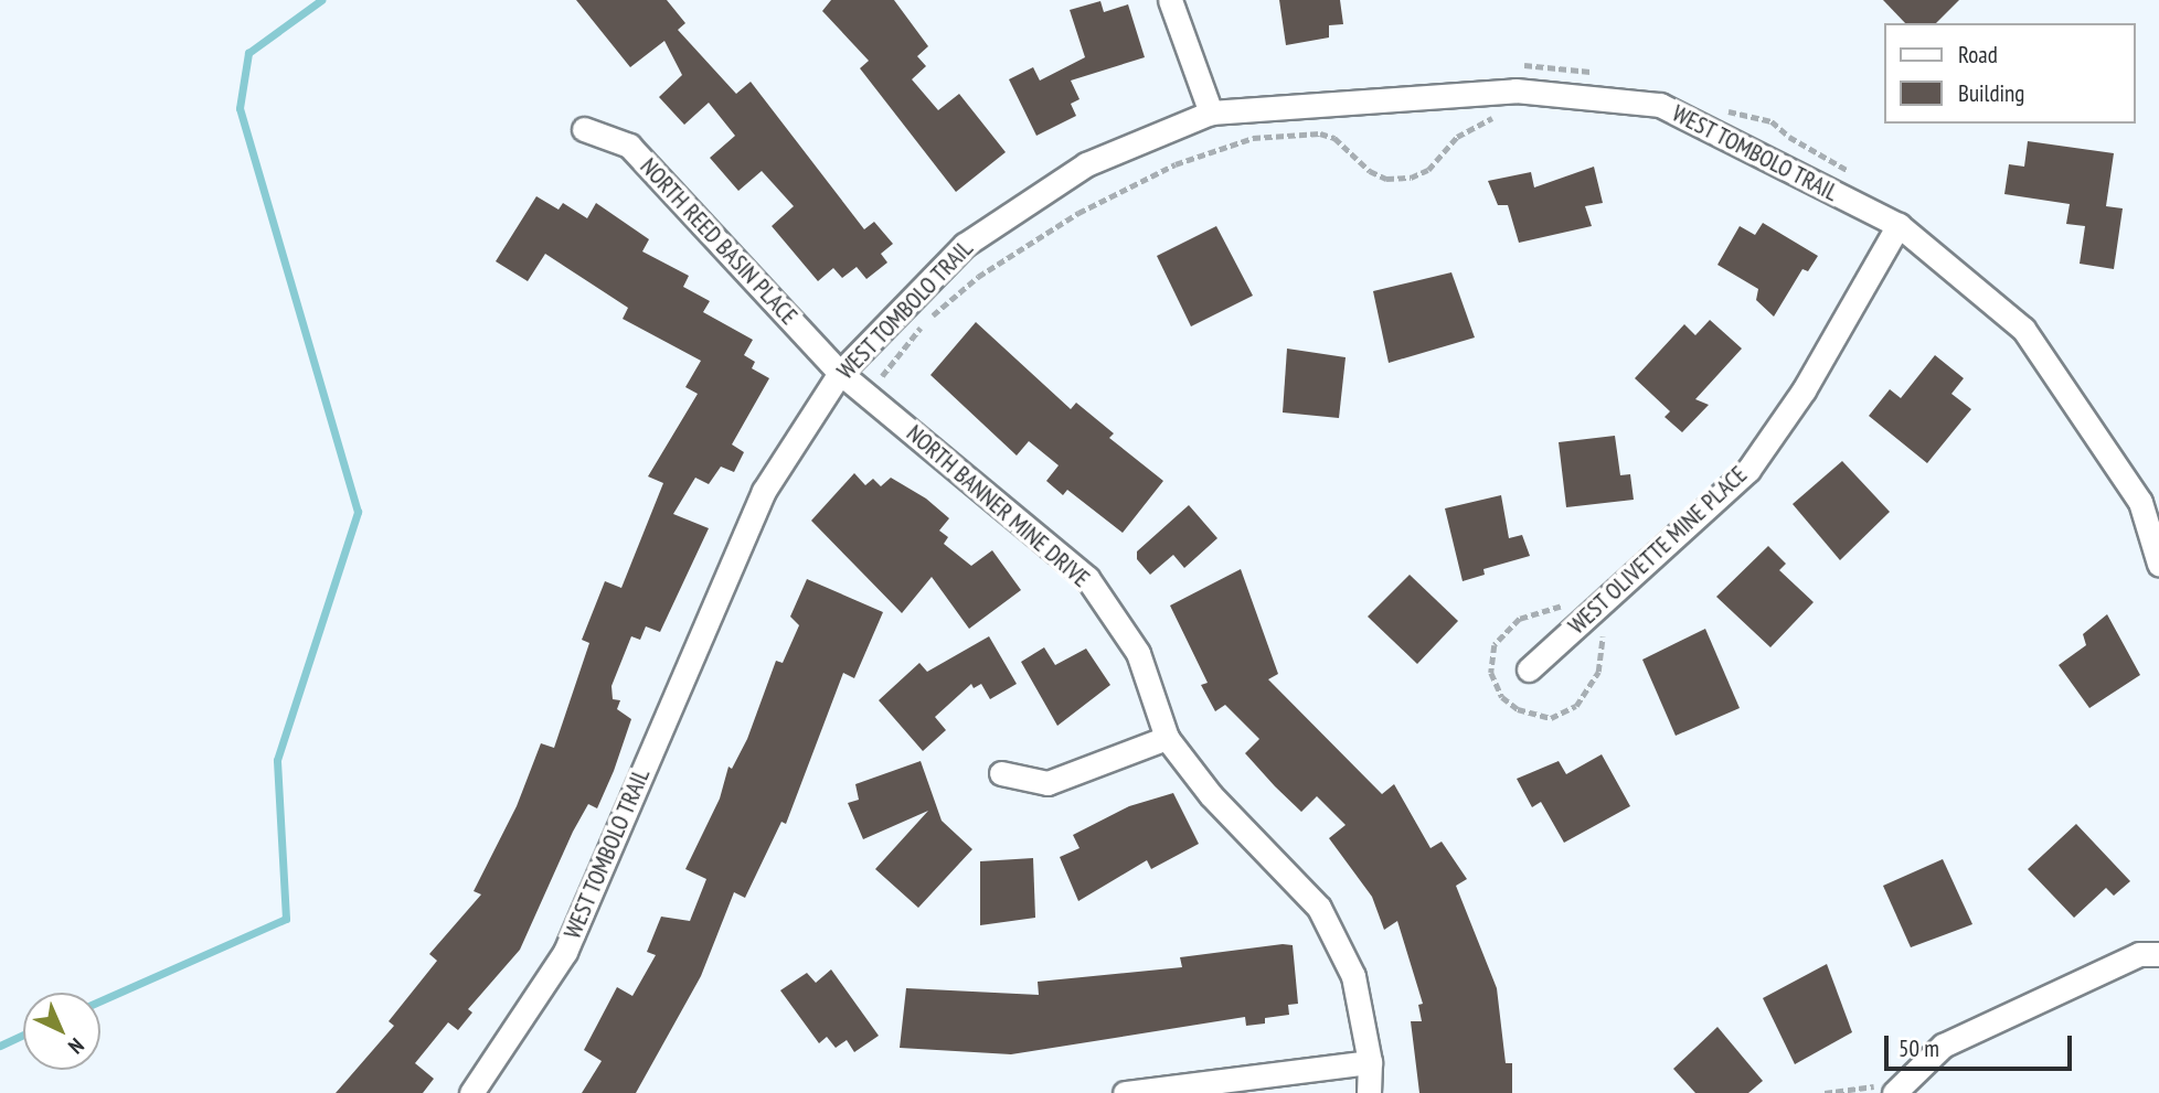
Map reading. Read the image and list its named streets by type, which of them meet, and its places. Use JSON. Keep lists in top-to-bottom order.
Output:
{
  "streets": {
    "street": [
      "WEST TOMBOLO TRAIL",
      "NORTH REED BASIN PLACE",
      "NORTH BANNER MINE DRIVE",
      "WEST OLIVETTE MINE PLACE"
    ]
  },
  "crossings": [
    ["WEST TOMBOLO TRAIL", "NORTH REED BASIN PLACE"],
    ["WEST TOMBOLO TRAIL", "NORTH BANNER MINE DRIVE"],
    ["WEST TOMBOLO TRAIL", "WEST OLIVETTE MINE PLACE"],
    ["NORTH REED BASIN PLACE", "NORTH BANNER MINE DRIVE"]
  ],
  "legend": ["Road", "Building"],
  "scale_bar": "50 m",
  "north": "bottom right"
}
